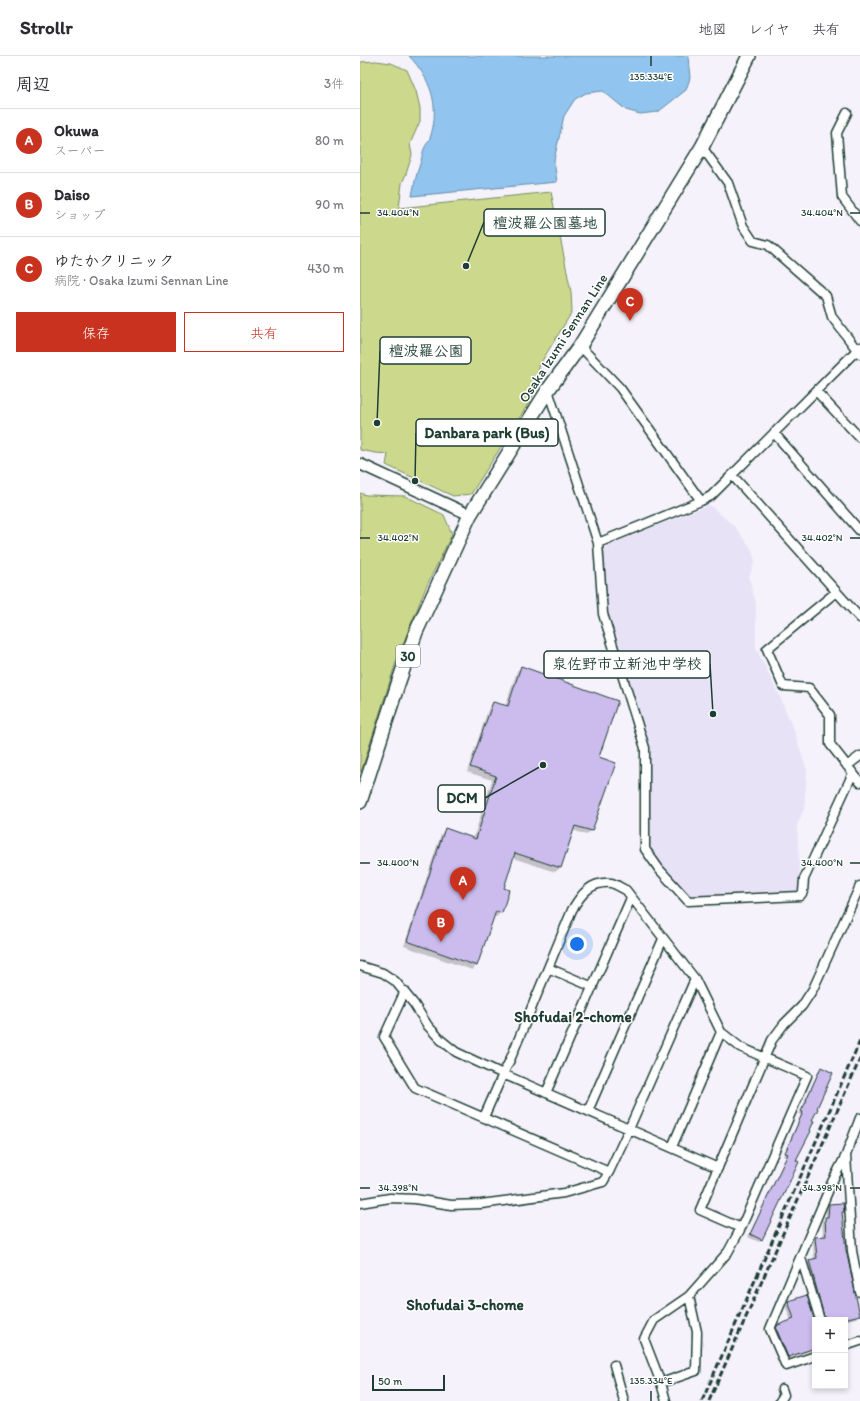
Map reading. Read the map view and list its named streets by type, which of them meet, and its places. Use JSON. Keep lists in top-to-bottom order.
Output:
{
  "streets": {
    "main road": ["Osaka Izumi Sennan Line", "30"]
  },
  "districts": ["Shofudai 2-chome", "Shofudai 3-chome"],
  "places": [
    "檀波羅公園墓地",
    "檀波羅公園",
    "Danbara park (Bus)",
    "泉佐野市立新池中学校",
    "DCM"
  ],
  "scale_bar": "50 m",
  "page": {
    "header": "Strollr",
    "nav": ["地図", "レイヤ", "共有"],
    "heading": ["周辺", "3件"],
    "list": [
      {
        "mark": "A",
        "name": "Okuwa",
        "note": "スーパー",
        "value": "80 m"
      },
      {
        "mark": "B",
        "name": "Daiso",
        "note": "ショップ",
        "value": "90 m"
      },
      {
        "mark": "C",
        "name": "ゆたかクリニック",
        "note": "病院 · Osaka Izumi Sennan Line",
        "value": "430 m"
      }
    ],
    "pins": ["C", "A", "B"],
    "buttons": ["保存", "共有"],
    "map_buttons": ["+", "−"],
    "scale": "50 m"
  },
  "coordinates": [
    "135.334°E",
    "34.404°N",
    "34.402°N",
    "34.400°N",
    "34.398°N"
  ]
}
